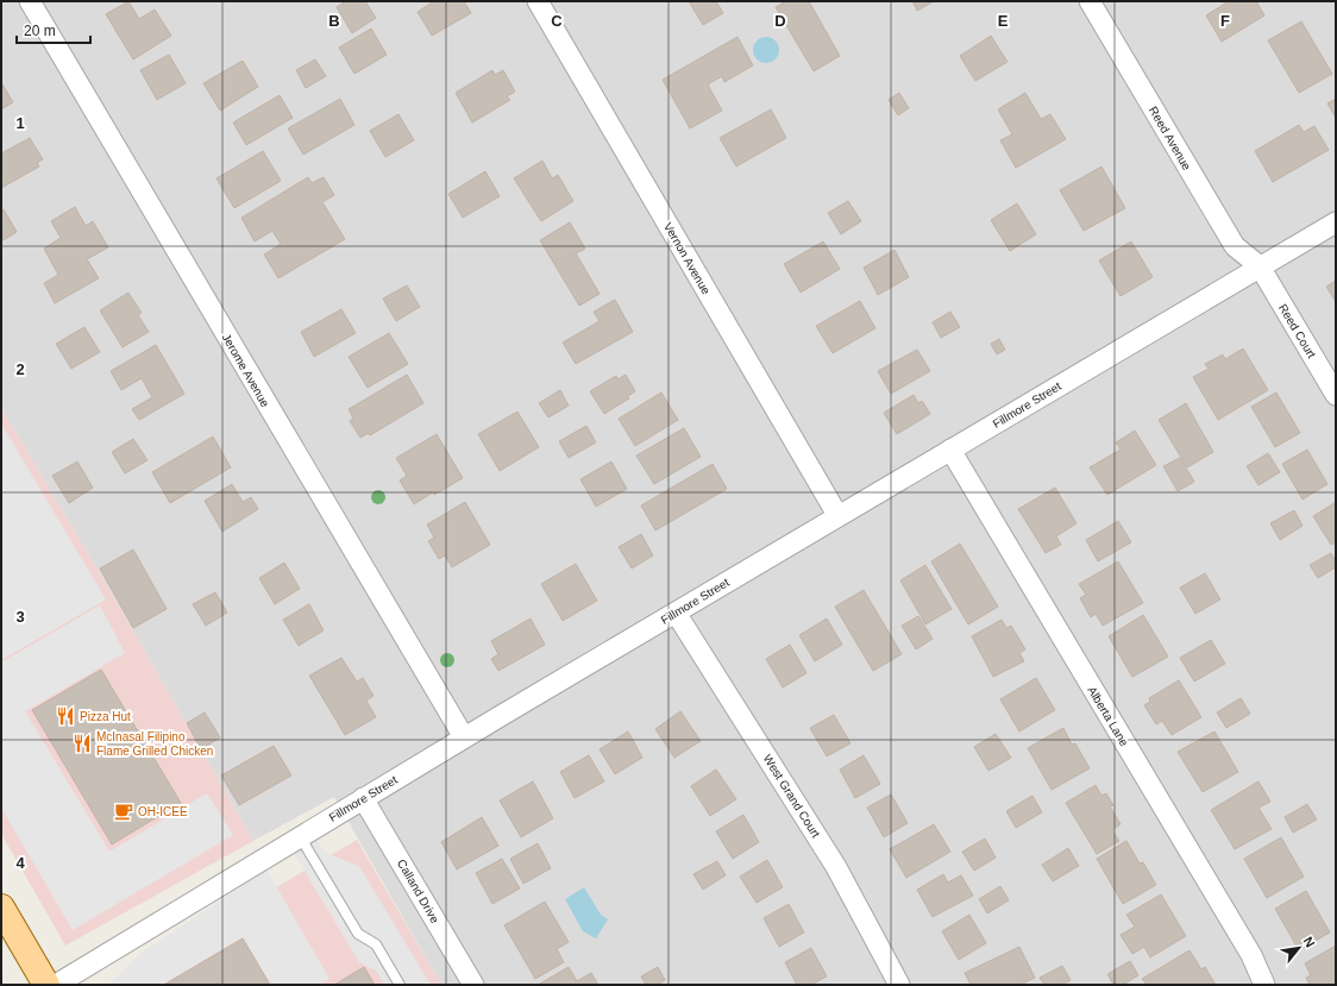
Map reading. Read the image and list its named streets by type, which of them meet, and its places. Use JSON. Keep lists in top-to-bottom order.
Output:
{
  "streets": {
    "street": [
      "Reed Avenue",
      "Vernon Avenue",
      "Reed Court",
      "Jerome Avenue",
      "Fillmore Street",
      "Alberta Lane",
      "West Grand Court",
      "Calland Drive"
    ]
  },
  "crossings": [
    ["Reed Avenue", "Reed Court"],
    ["Reed Avenue", "Fillmore Street"],
    ["Vernon Avenue", "Fillmore Street"],
    ["Reed Court", "Fillmore Street"],
    ["Jerome Avenue", "Fillmore Street"],
    ["Fillmore Street", "Alberta Lane"],
    ["Fillmore Street", "West Grand Court"],
    ["Fillmore Street", "Calland Drive"]
  ],
  "places": {
    "restaurant": ["Pizza Hut", "McInasal Filipino Flame Grilled Chicken"],
    "cafe": ["OH-ICEE"]
  },
  "scale_bar": "20 m",
  "north": "top right",
  "grid": {
    "columns": [
      "B",
      "C",
      "D",
      "E",
      "F"
    ],
    "rows": [
      "1",
      "2",
      "3",
      "4"
    ]
  }
}
